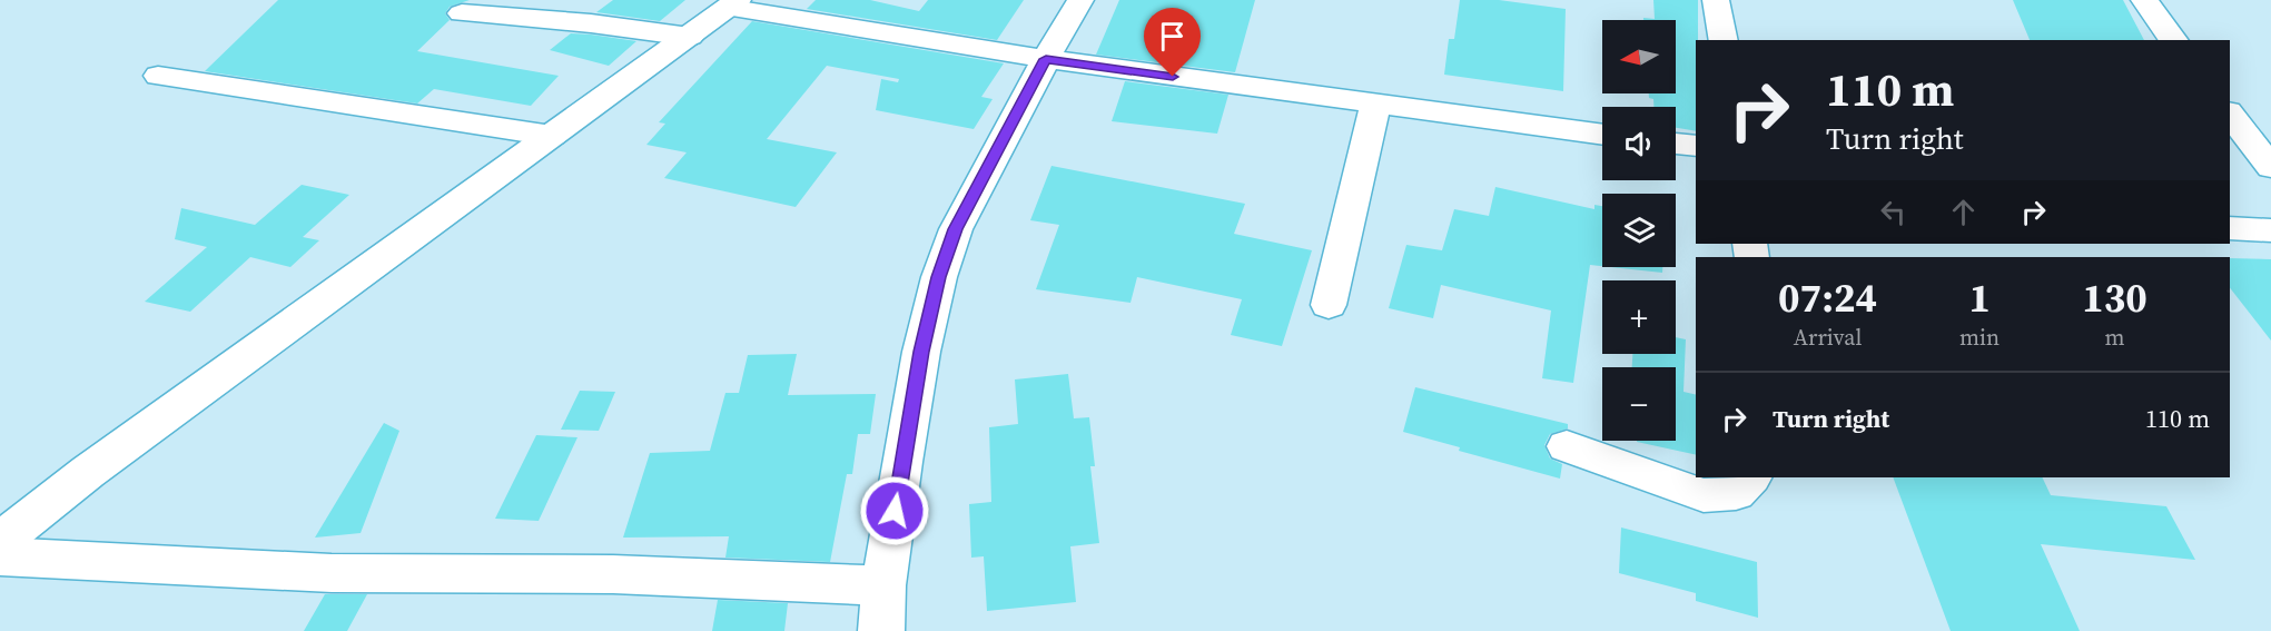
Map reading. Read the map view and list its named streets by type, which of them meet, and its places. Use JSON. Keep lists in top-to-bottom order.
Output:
{
  "north": "left",
  "page": {
    "map_buttons": ["+", "−"],
    "turn": ["110 m", "Turn right"],
    "eta": [
      "07:24",
      "Arrival",
      "1",
      "min",
      "130",
      "m"
    ],
    "list": [
      {
        "name": "Turn right",
        "value": "110 m"
      }
    ]
  }
}
